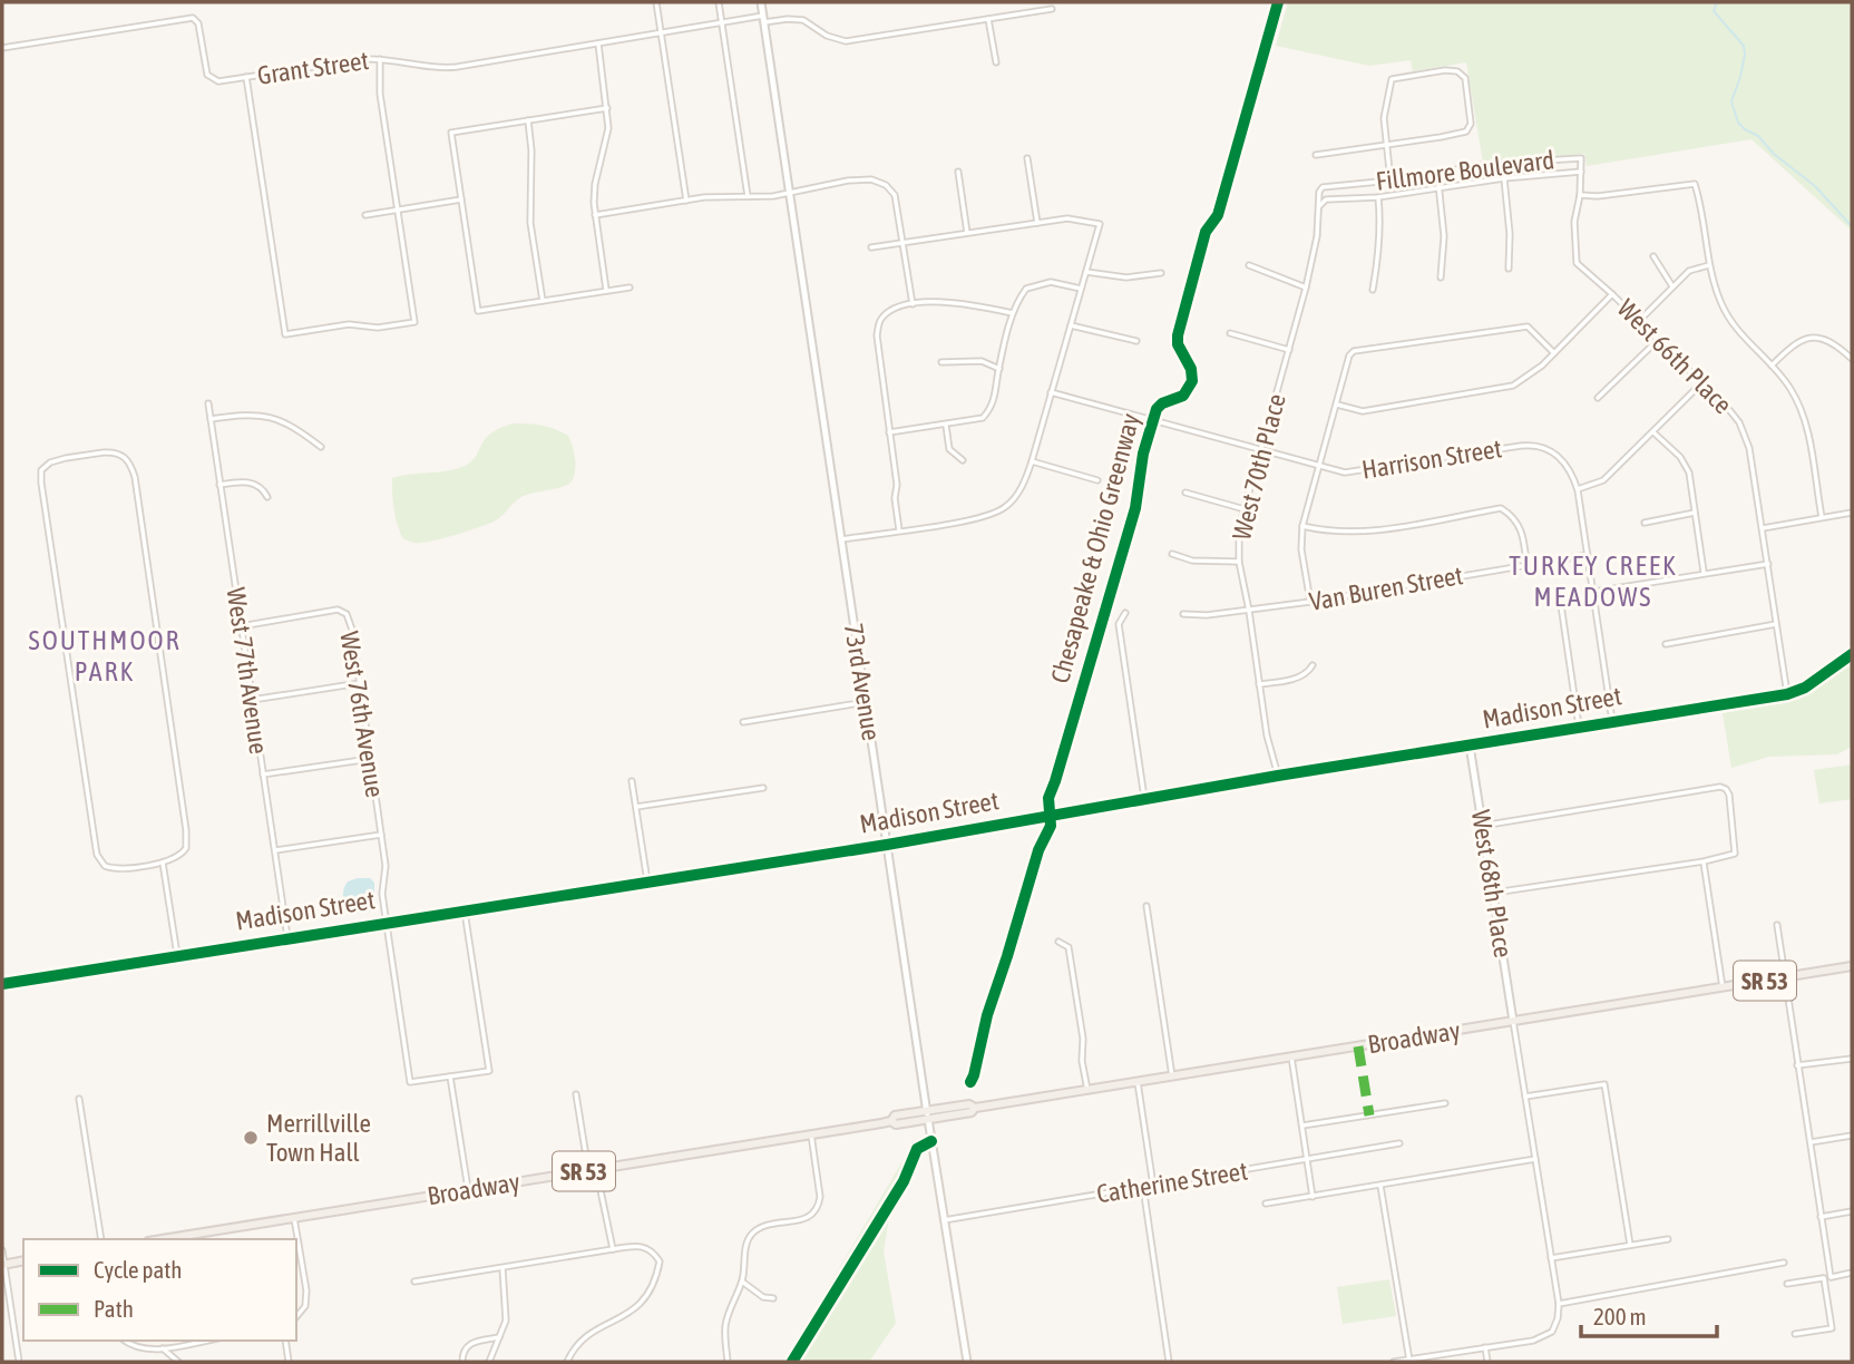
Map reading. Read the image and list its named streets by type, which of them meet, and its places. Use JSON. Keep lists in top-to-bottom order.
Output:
{
  "streets": {
    "main road": ["SR 53", "Broadway"],
    "street": [
      "Grant Street",
      "Fillmore Boulevard",
      "West 66th Place",
      "Harrison Street",
      "West 70th Place",
      "Van Buren Street",
      "West 77th Avenue",
      "73rd Avenue",
      "Madison Street",
      "West 76th Avenue",
      "West 68th Place",
      "Catherine Street"
    ],
    "cycle path": ["Chesapeake & Ohio Greenway"]
  },
  "crossings": [
    ["Grant Street", "73rd Avenue"],
    ["Fillmore Boulevard", "West 66th Place"],
    ["Fillmore Boulevard", "West 70th Place"],
    ["West 66th Place", "Madison Street"],
    ["Harrison Street", "West 70th Place"],
    ["West 70th Place", "Van Buren Street"],
    ["West 70th Place", "Madison Street"],
    ["West 77th Avenue", "Madison Street"],
    ["West 77th Avenue", "West 76th Avenue"],
    ["73rd Avenue", "Madison Street"],
    ["73rd Avenue", "Broadway"],
    ["73rd Avenue", "Catherine Street"],
    ["Madison Street", "West 76th Avenue"],
    ["Madison Street", "West 68th Place"],
    ["West 68th Place", "Broadway"]
  ],
  "districts": ["TURKEY CREEK MEADOWS", "SOUTHMOOR PARK"],
  "places": ["Merrillville Town Hall"],
  "legend": ["Cycle path", "Path"],
  "scale_bar": "200 m"
}
